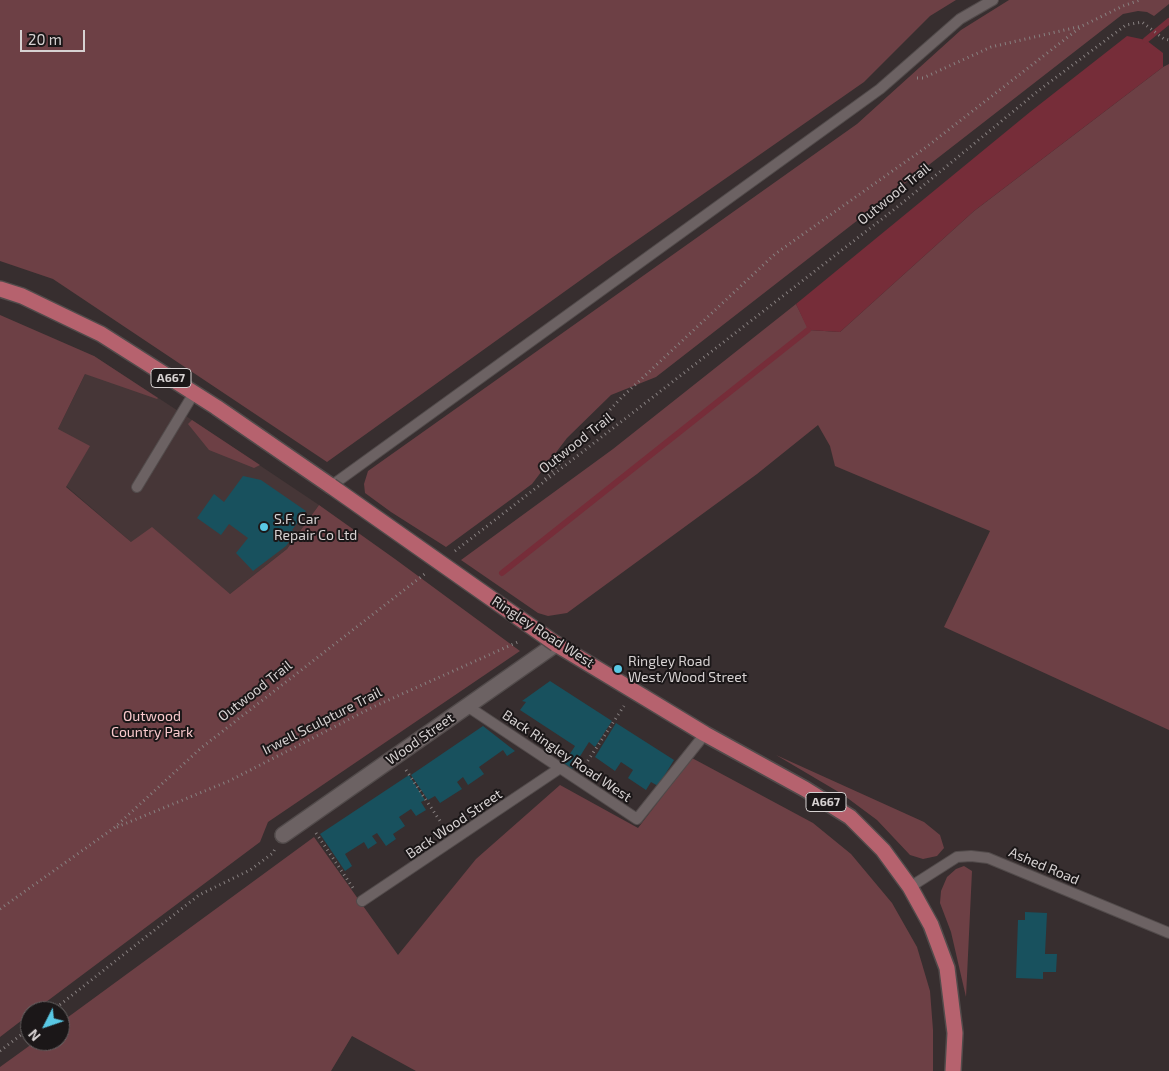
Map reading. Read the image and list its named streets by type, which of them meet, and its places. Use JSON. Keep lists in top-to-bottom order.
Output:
{
  "streets": {
    "main road": ["A667", "Ringley Road West"],
    "street": ["Wood Street"],
    "lane": ["Back Ringley Road West", "Back Wood Street", "Ashed Road"],
    "path": ["Outwood Trail", "Irwell Sculpture Trail"]
  },
  "crossings": [
    ["Outwood Trail", "Irwell Sculpture Trail"],
    ["Ringley Road West", "Irwell Sculpture Trail"],
    ["Ringley Road West", "Wood Street"],
    ["Ringley Road West", "Back Ringley Road West"],
    ["Ringley Road West", "Ashed Road"],
    ["Wood Street", "Back Ringley Road West"],
    ["Back Ringley Road West", "Back Wood Street"]
  ],
  "parks": ["Outwood Country Park"],
  "places": ["S.F. Car Repair Co Ltd", "Ringley Road West/Wood Street"],
  "scale_bar": "20 m",
  "north": "bottom left"
}
